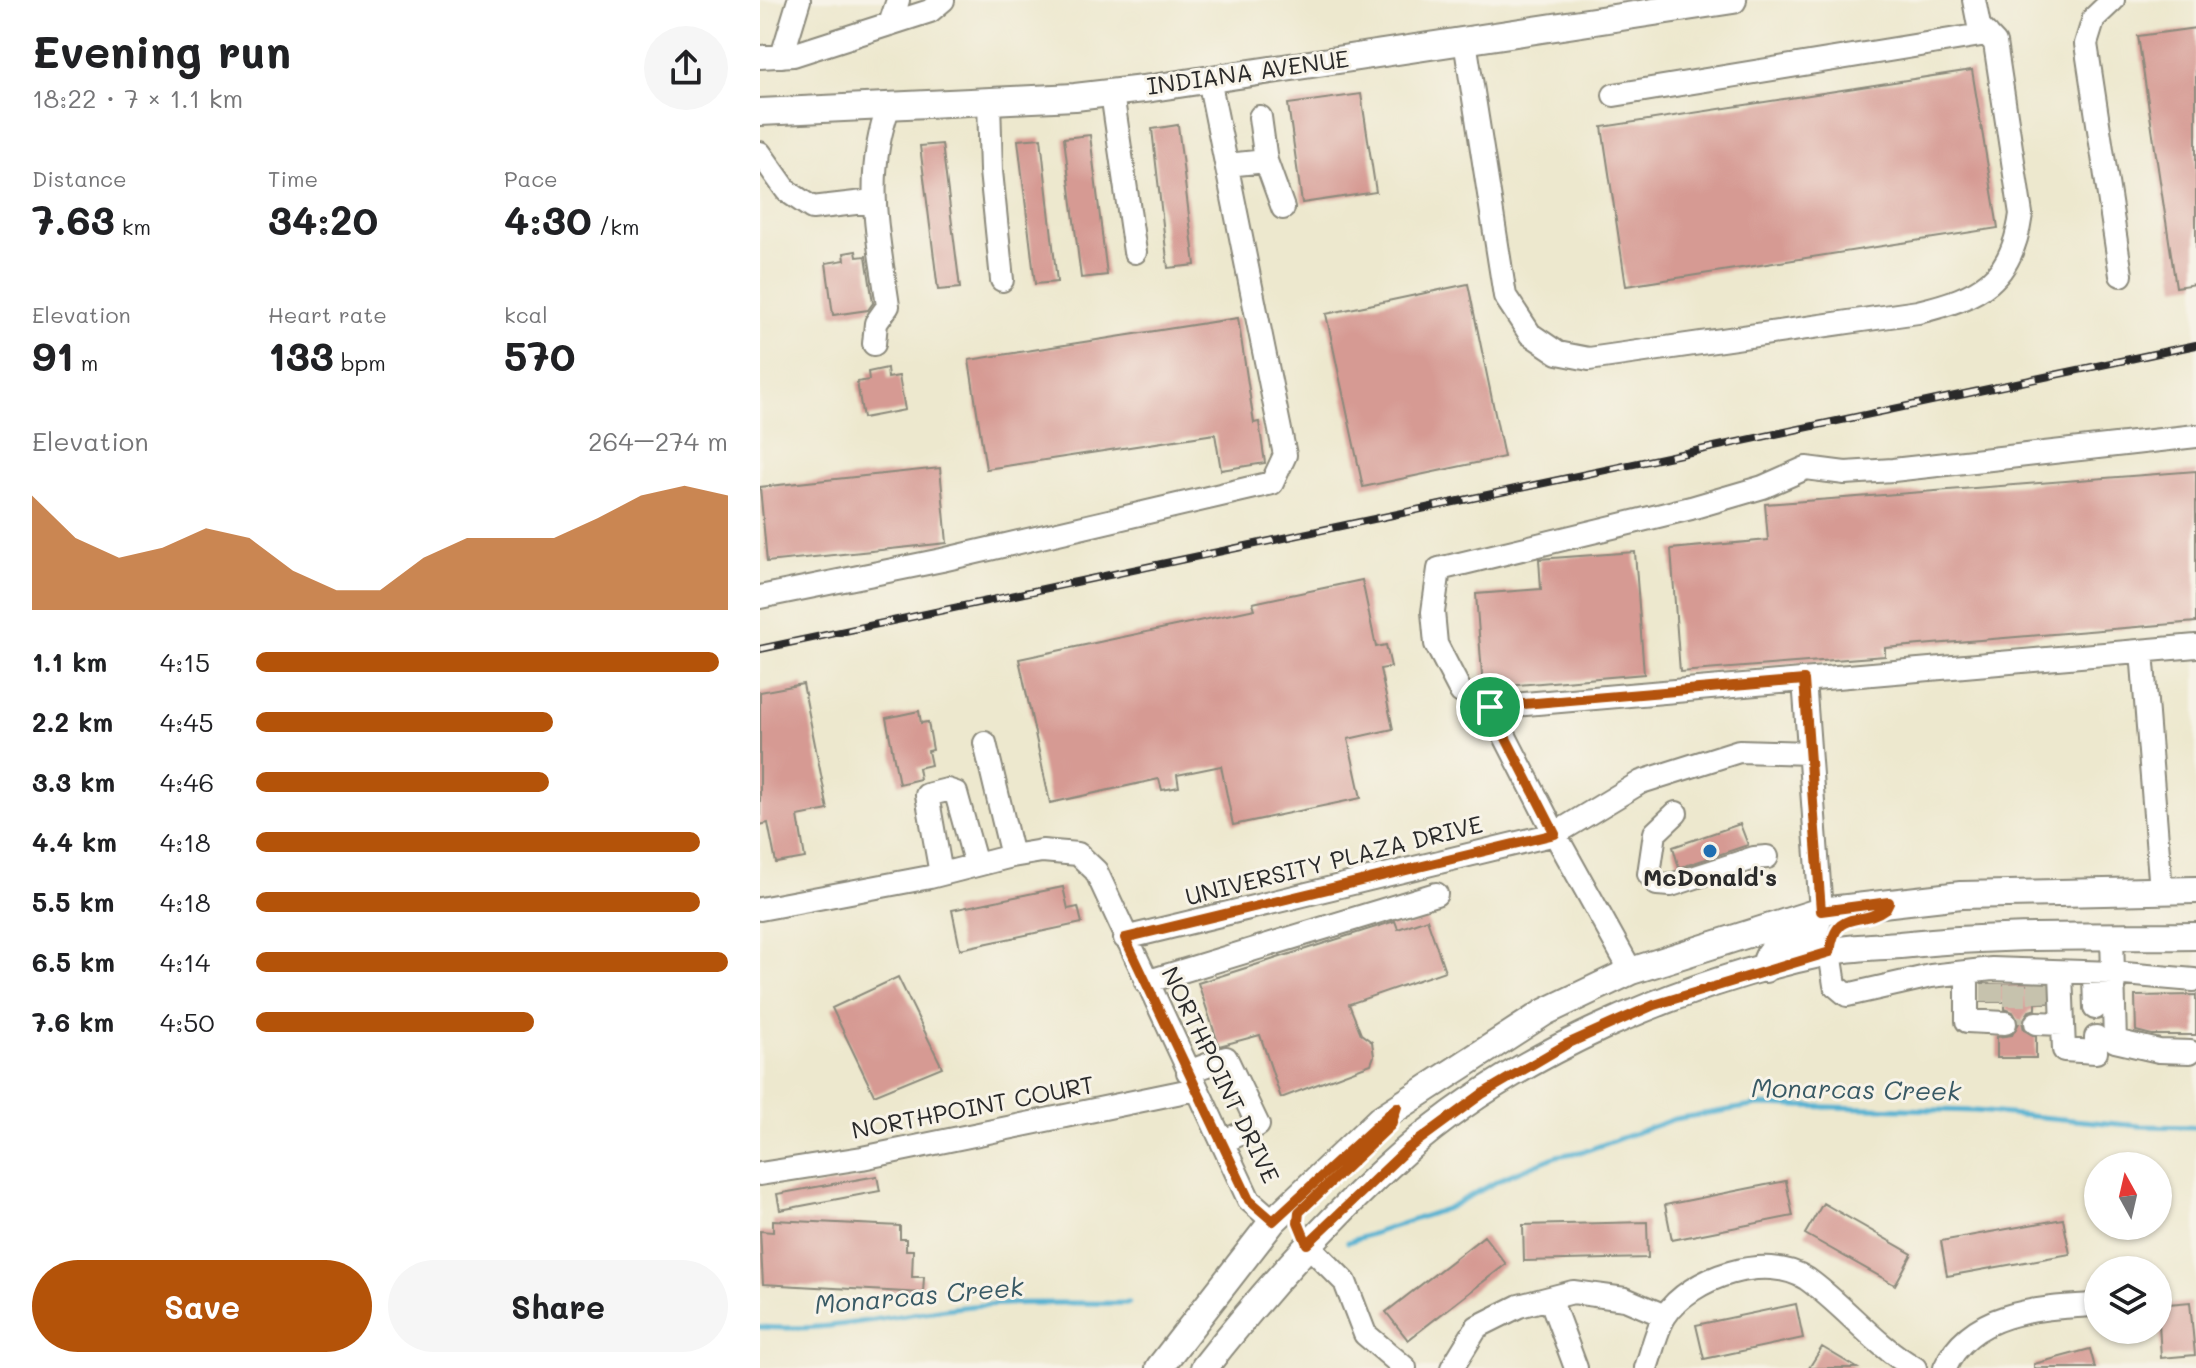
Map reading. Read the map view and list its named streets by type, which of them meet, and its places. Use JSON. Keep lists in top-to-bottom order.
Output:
{
  "streets": {
    "main road": ["INDIANA AVENUE"],
    "street": ["UNIVERSITY PLAZA DRIVE", "NORTHPOINT DRIVE", "NORTHPOINT COURT"]
  },
  "crossings": [
    ["UNIVERSITY PLAZA DRIVE", "NORTHPOINT DRIVE"],
    ["NORTHPOINT DRIVE", "NORTHPOINT COURT"]
  ],
  "water": ["Monarcas Creek"],
  "places": ["McDonald's"],
  "north": "top",
  "page": {
    "heading": ["Evening run", "18:22 · 7 × 1.1 km"],
    "stats": [
      ["Distance", "7.63 km"],
      ["Time", "34:20"],
      ["Pace", "4:30 /km"],
      ["Elevation", "91 m"],
      ["Heart rate", "133 bpm"],
      ["kcal", "570"]
    ],
    "chart": ["Elevation", "264–274 m"],
    "list": [
      {
        "name": "1.1 km",
        "note": "4:15"
      },
      {
        "name": "2.2 km",
        "note": "4:45"
      },
      {
        "name": "3.3 km",
        "note": "4:46"
      },
      {
        "name": "4.4 km",
        "note": "4:18"
      },
      {
        "name": "5.5 km",
        "note": "4:18"
      },
      {
        "name": "6.5 km",
        "note": "4:14"
      },
      {
        "name": "7.6 km",
        "note": "4:50"
      }
    ],
    "buttons": ["Save", "Share"]
  }
}
